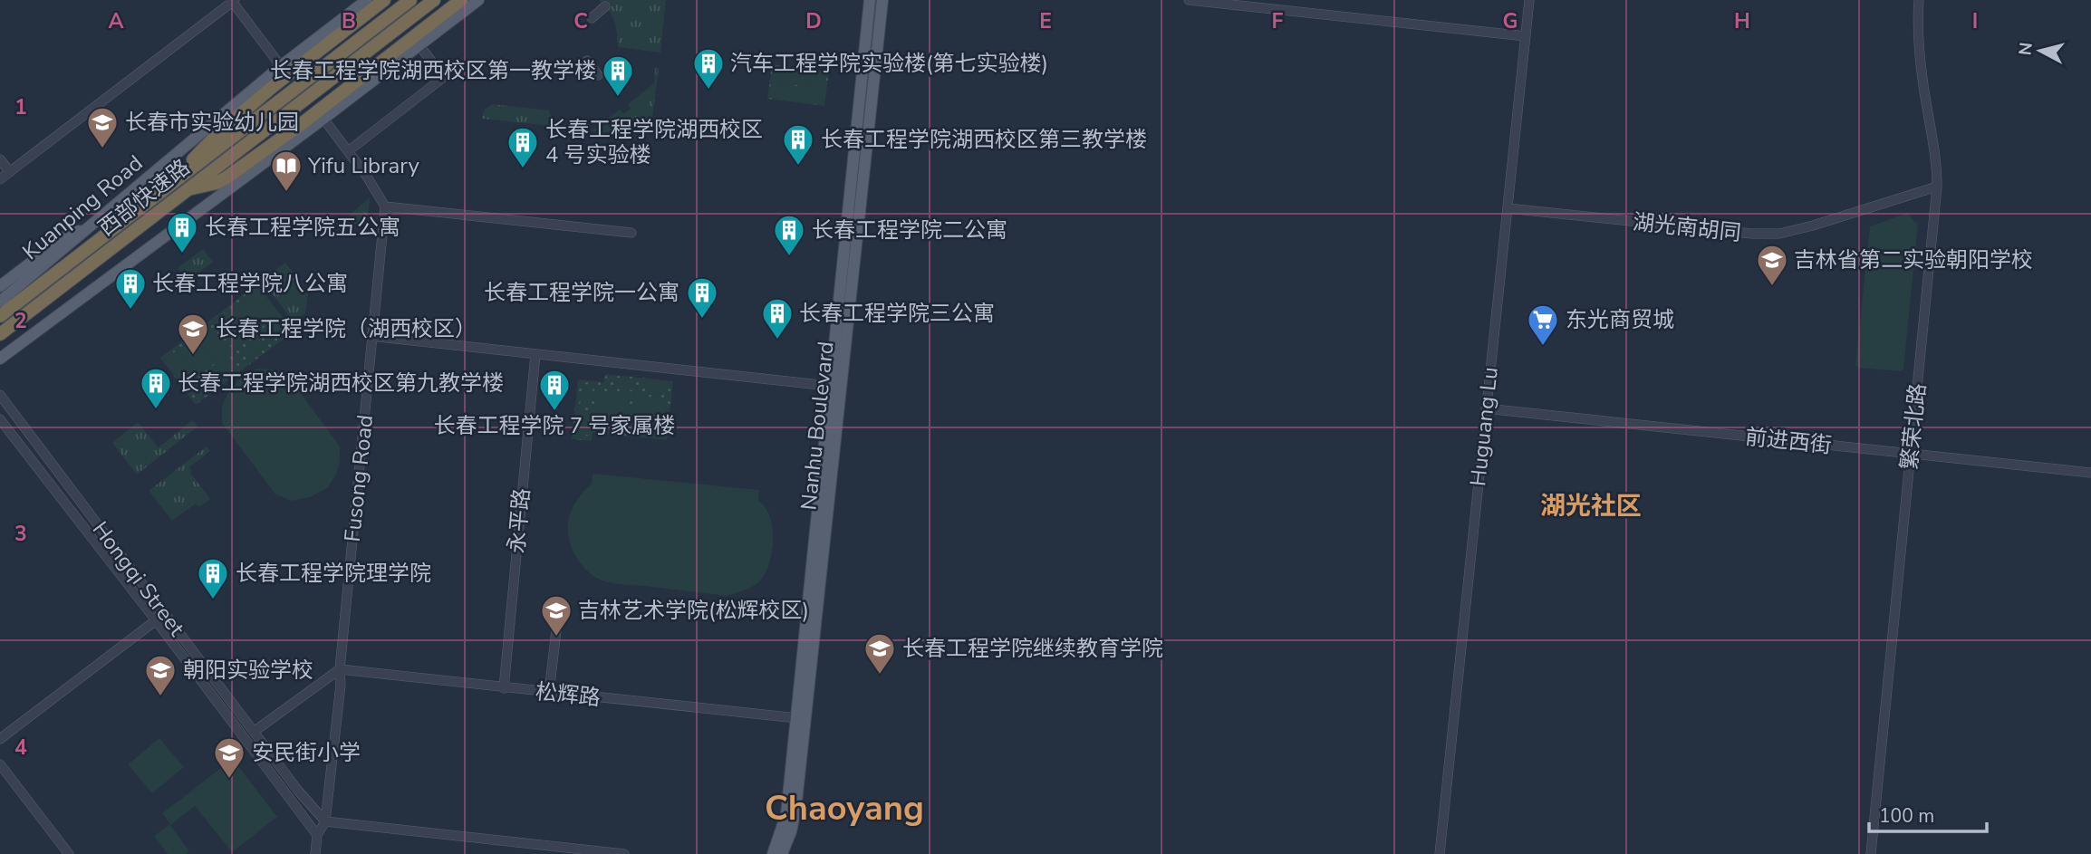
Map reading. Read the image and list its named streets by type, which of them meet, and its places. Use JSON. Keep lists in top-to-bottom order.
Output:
{
  "streets": {
    "highway": ["西部快速路"],
    "main road": ["Kuanping Road", "Nanhu Boulevard"],
    "street": [
      "湖光南胡同",
      "Huguang Lu",
      "繁荣北路",
      "前进西街",
      "Fusong Road",
      "永平路",
      "Hongqi Street",
      "松辉路"
    ]
  },
  "crossings": [
    ["湖光南胡同", "Huguang Lu"],
    ["湖光南胡同", "繁荣北路"],
    ["Nanhu Boulevard", "松辉路"],
    ["Huguang Lu", "前进西街"],
    ["繁荣北路", "前进西街"],
    ["Fusong Road", "Hongqi Street"],
    ["Fusong Road", "松辉路"],
    ["永平路", "松辉路"]
  ],
  "districts": ["湖光社区", "Chaoyang"],
  "places": {
    "building": [
      "汽车工程学院实验楼(第七实验楼)",
      "长春工程学院湖西校区第一教学楼",
      "长春工程学院湖西校区第三教学楼",
      "长春工程学院湖西校区 4 号实验楼",
      "长春工程学院五公寓",
      "长春工程学院二公寓",
      "长春工程学院八公寓",
      "长春工程学院一公寓",
      "长春工程学院三公寓",
      "长春工程学院湖西校区第九教学楼",
      "长春工程学院 7 号家属楼",
      "长春工程学院理学院"
    ],
    "school or university": [
      "长春市实验幼儿园",
      "吉林省第二实验朝阳学校",
      "长春工程学院（湖西校区）",
      "吉林艺术学院(松辉校区)",
      "长春工程学院继续教育学院",
      "朝阳实验学校",
      "安民街小学"
    ],
    "library": ["Yifu Library"],
    "supermarket": ["东光商贸城"]
  },
  "scale_bar": "100 m",
  "north": "left",
  "grid": {
    "columns": [
      "A",
      "B",
      "C",
      "D",
      "E",
      "F",
      "G",
      "H",
      "I"
    ],
    "rows": [
      "1",
      "2",
      "3",
      "4"
    ]
  }
}
